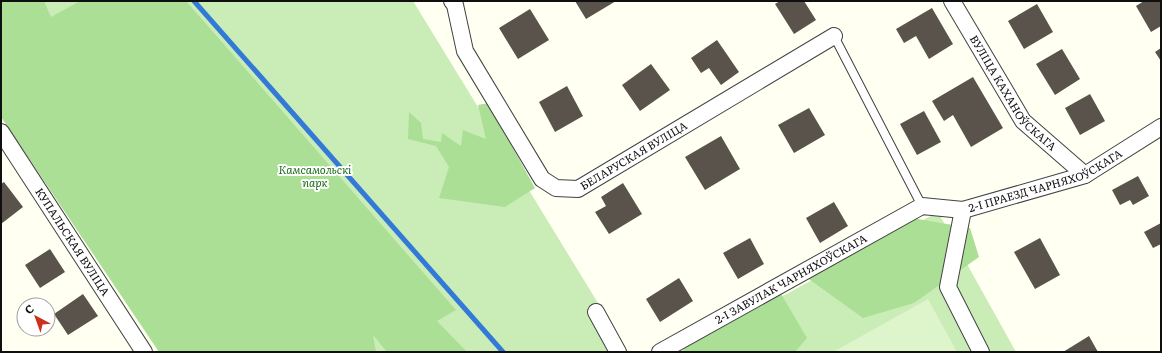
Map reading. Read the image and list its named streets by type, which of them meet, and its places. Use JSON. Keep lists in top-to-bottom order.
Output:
{
  "streets": {
    "street": [
      "ВУЛІЦА КАХАНОЎСКАГА",
      "БЕЛАРУСКАЯ ВУЛІЦА",
      "2-І ПРАЕЗД ЧАРНЯХОЎСКАГА",
      "КУПАЛЬСКАЯ ВУЛІЦА",
      "2-І ЗАВУЛАК ЧАРНЯХОЎСКАГА"
    ]
  },
  "crossings": [
    ["ВУЛІЦА КАХАНОЎСКАГА", "2-І ПРАЕЗД ЧАРНЯХОЎСКАГА"],
    ["2-І ПРАЕЗД ЧАРНЯХОЎСКАГА", "2-І ЗАВУЛАК ЧАРНЯХОЎСКАГА"]
  ],
  "parks": ["Камсамольскі парк"],
  "north": "top left"
}
